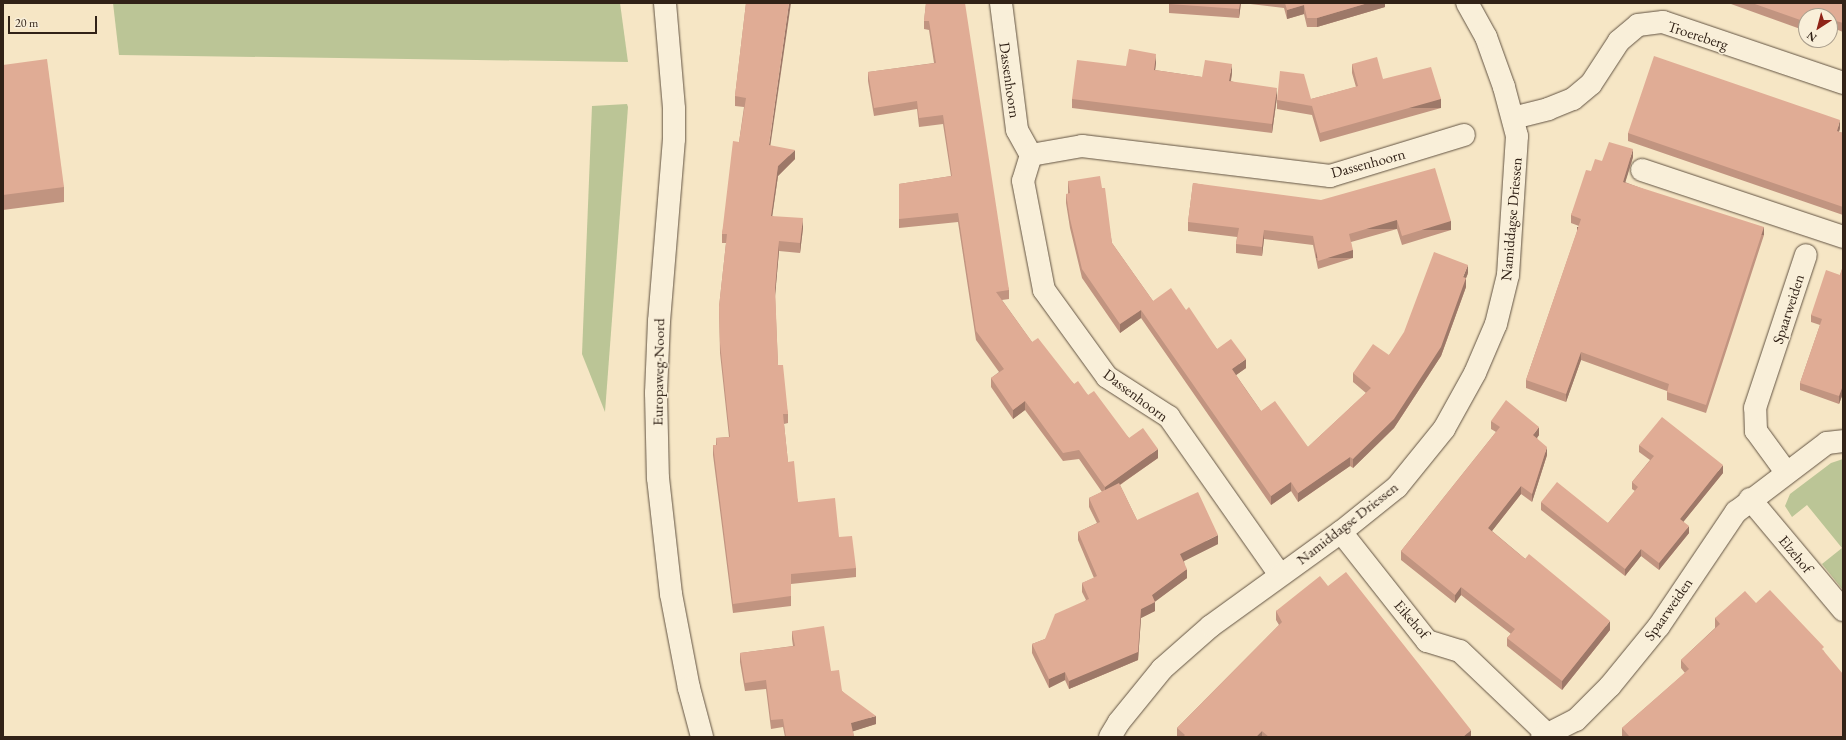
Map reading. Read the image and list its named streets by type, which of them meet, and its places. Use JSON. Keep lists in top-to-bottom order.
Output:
{
  "streets": {
    "street": [
      "Troereberg",
      "Dassenhoorn",
      "Namiddagse Driessen",
      "Spaarweiden",
      "Europaweg-Noord",
      "Elzehof",
      "Eikehof"
    ]
  },
  "crossings": [
    ["Troereberg", "Namiddagse Driessen"],
    ["Dassenhoorn", "Namiddagse Driessen"],
    ["Namiddagse Driessen", "Eikehof"],
    ["Spaarweiden", "Elzehof"],
    ["Spaarweiden", "Eikehof"]
  ],
  "scale_bar": "20 m",
  "north": "bottom left"
}
